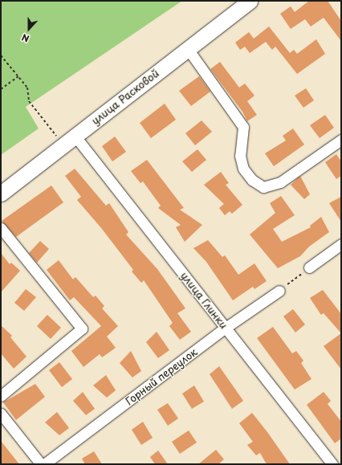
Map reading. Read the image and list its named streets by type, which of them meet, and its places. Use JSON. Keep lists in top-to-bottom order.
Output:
{
  "streets": {
    "street": ["улица Расковой", "улица Глинки", "Горный переулок"]
  },
  "crossings": [
    ["улица Расковой", "улица Глинки"],
    ["улица Глинки", "Горный переулок"]
  ],
  "north": "bottom"
}
